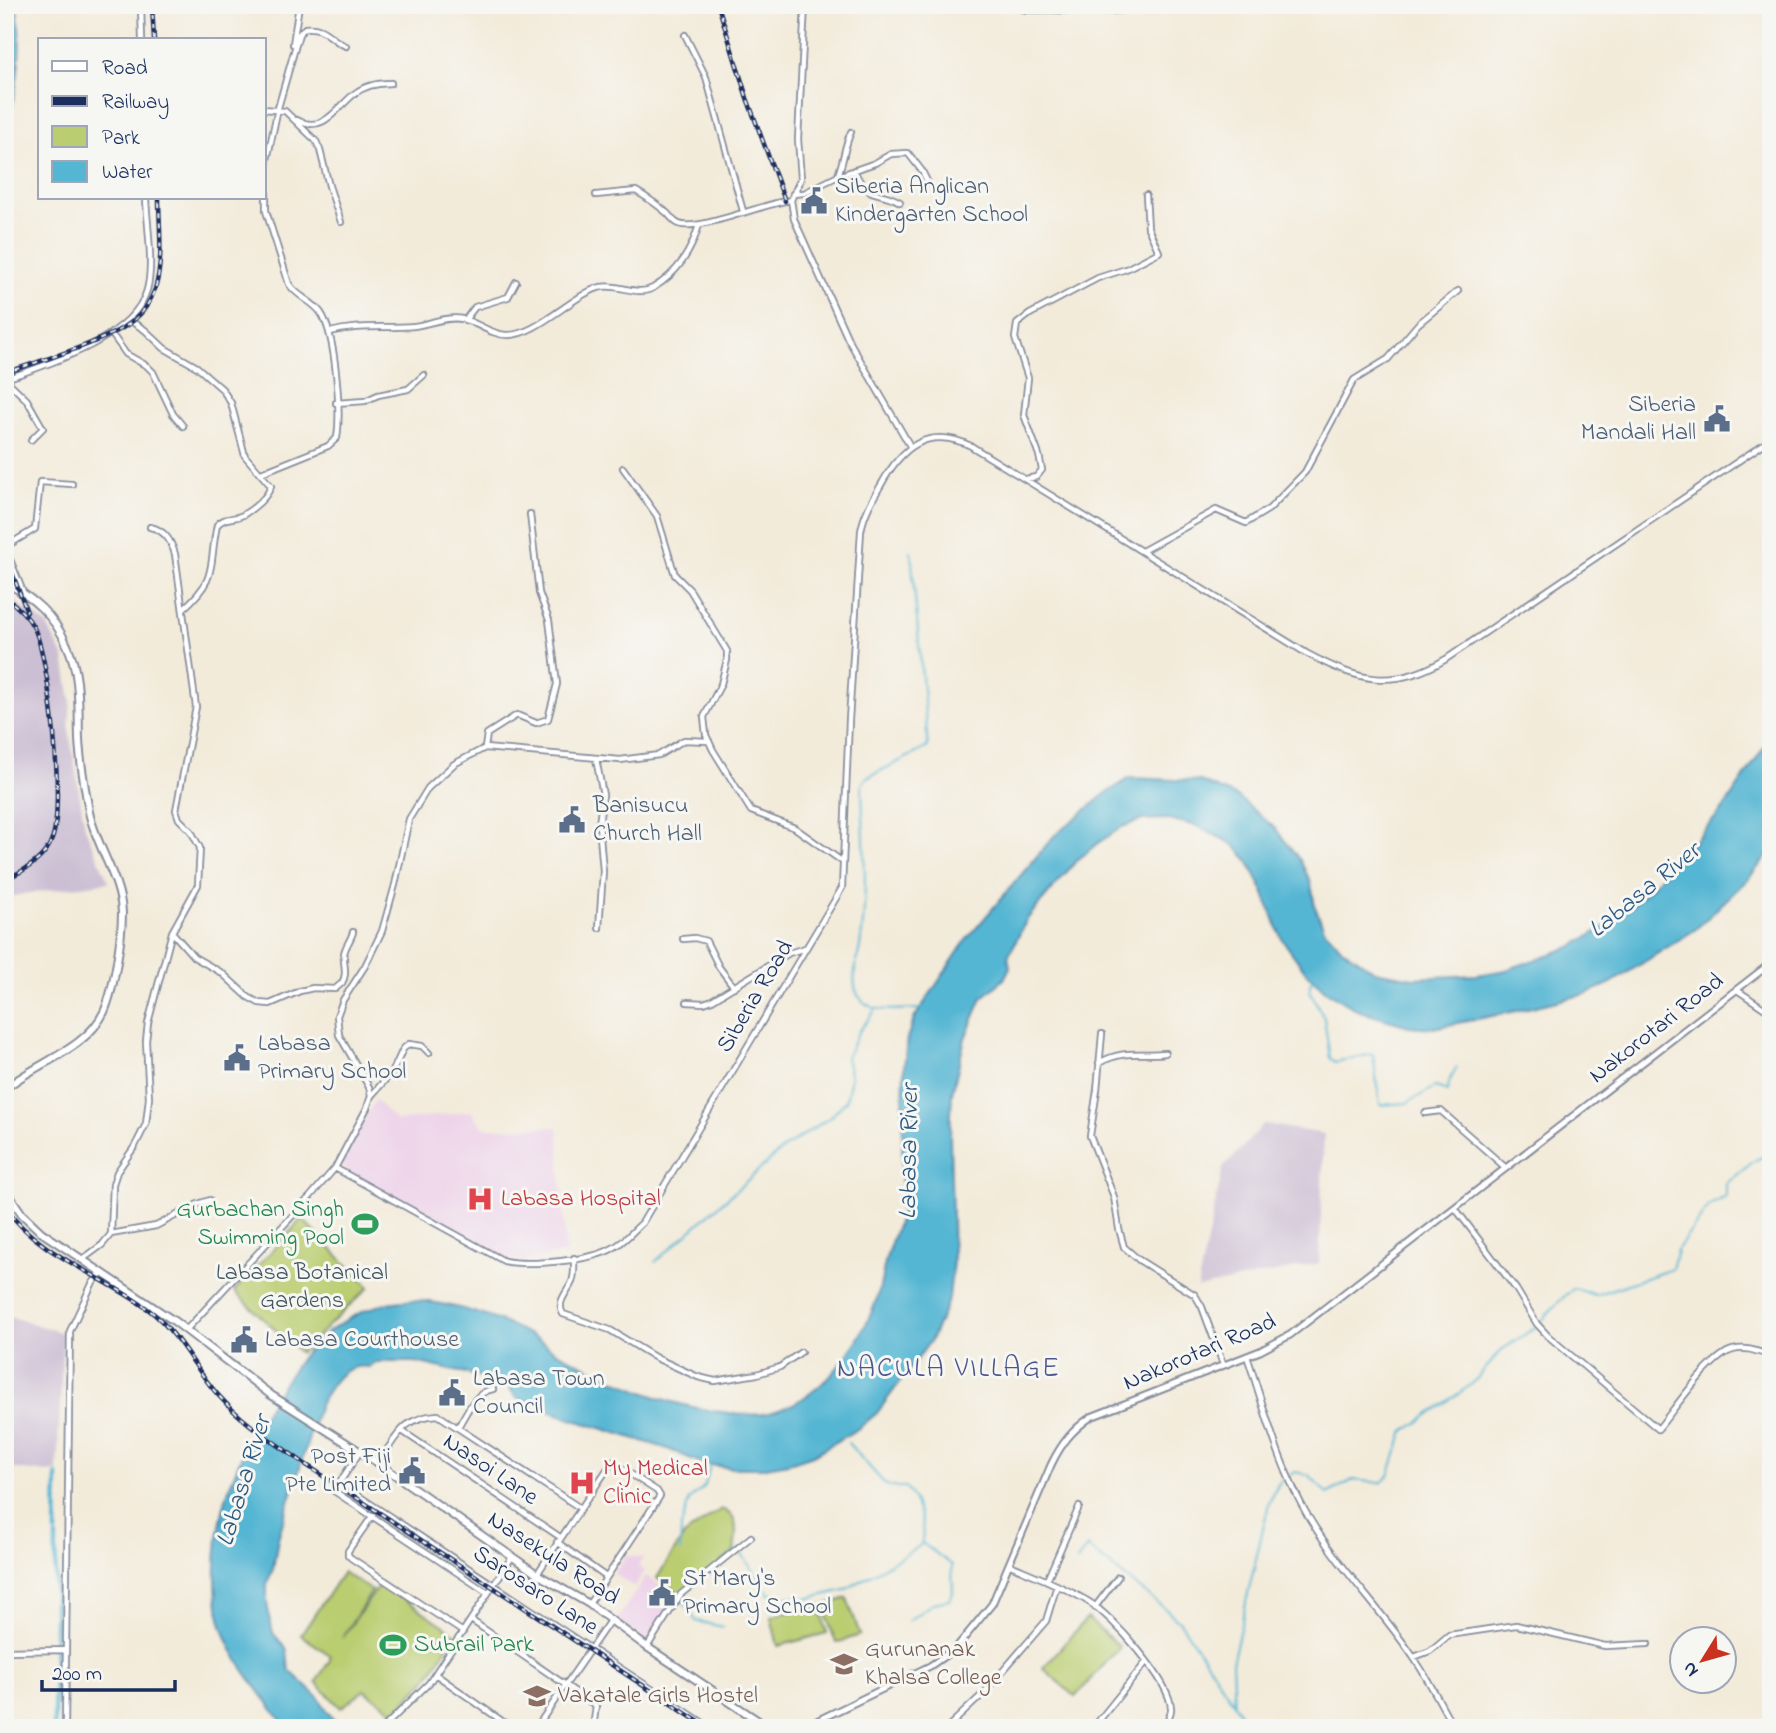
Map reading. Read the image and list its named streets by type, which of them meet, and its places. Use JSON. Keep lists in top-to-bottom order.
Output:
{
  "streets": {
    "main road": ["Nasekula Road"],
    "street": [
      "Siberia Road",
      "Nakorotari Road",
      "Nasoi Lane",
      "Sarosaro Lane"
    ]
  },
  "districts": ["NACULA VILLAGE"],
  "water": ["Labasa River"],
  "parks": ["Labasa Botanical Gardens"],
  "places": {
    "public building": [
      "Siberia Anglican Kindergarten School",
      "Siberia Mandali Hall",
      "Banisucu Church Hall",
      "Labasa Primary School",
      "Labasa Courthouse",
      "Labasa Town Council",
      "Post Fiji Pte Limited",
      "St Mary's Primary School"
    ],
    "hospital": ["Labasa Hospital", "My Medical Clinic"],
    "sports": ["Gurbachan Singh Swimming Pool", "Subrail Park"],
    "school or university": ["Gurunanak Khalsa College", "Vakatale Girls Hostel"]
  },
  "legend": [
    "Road",
    "Railway",
    "Park",
    "Water"
  ],
  "scale_bar": "200 m",
  "north": "bottom left"
}
